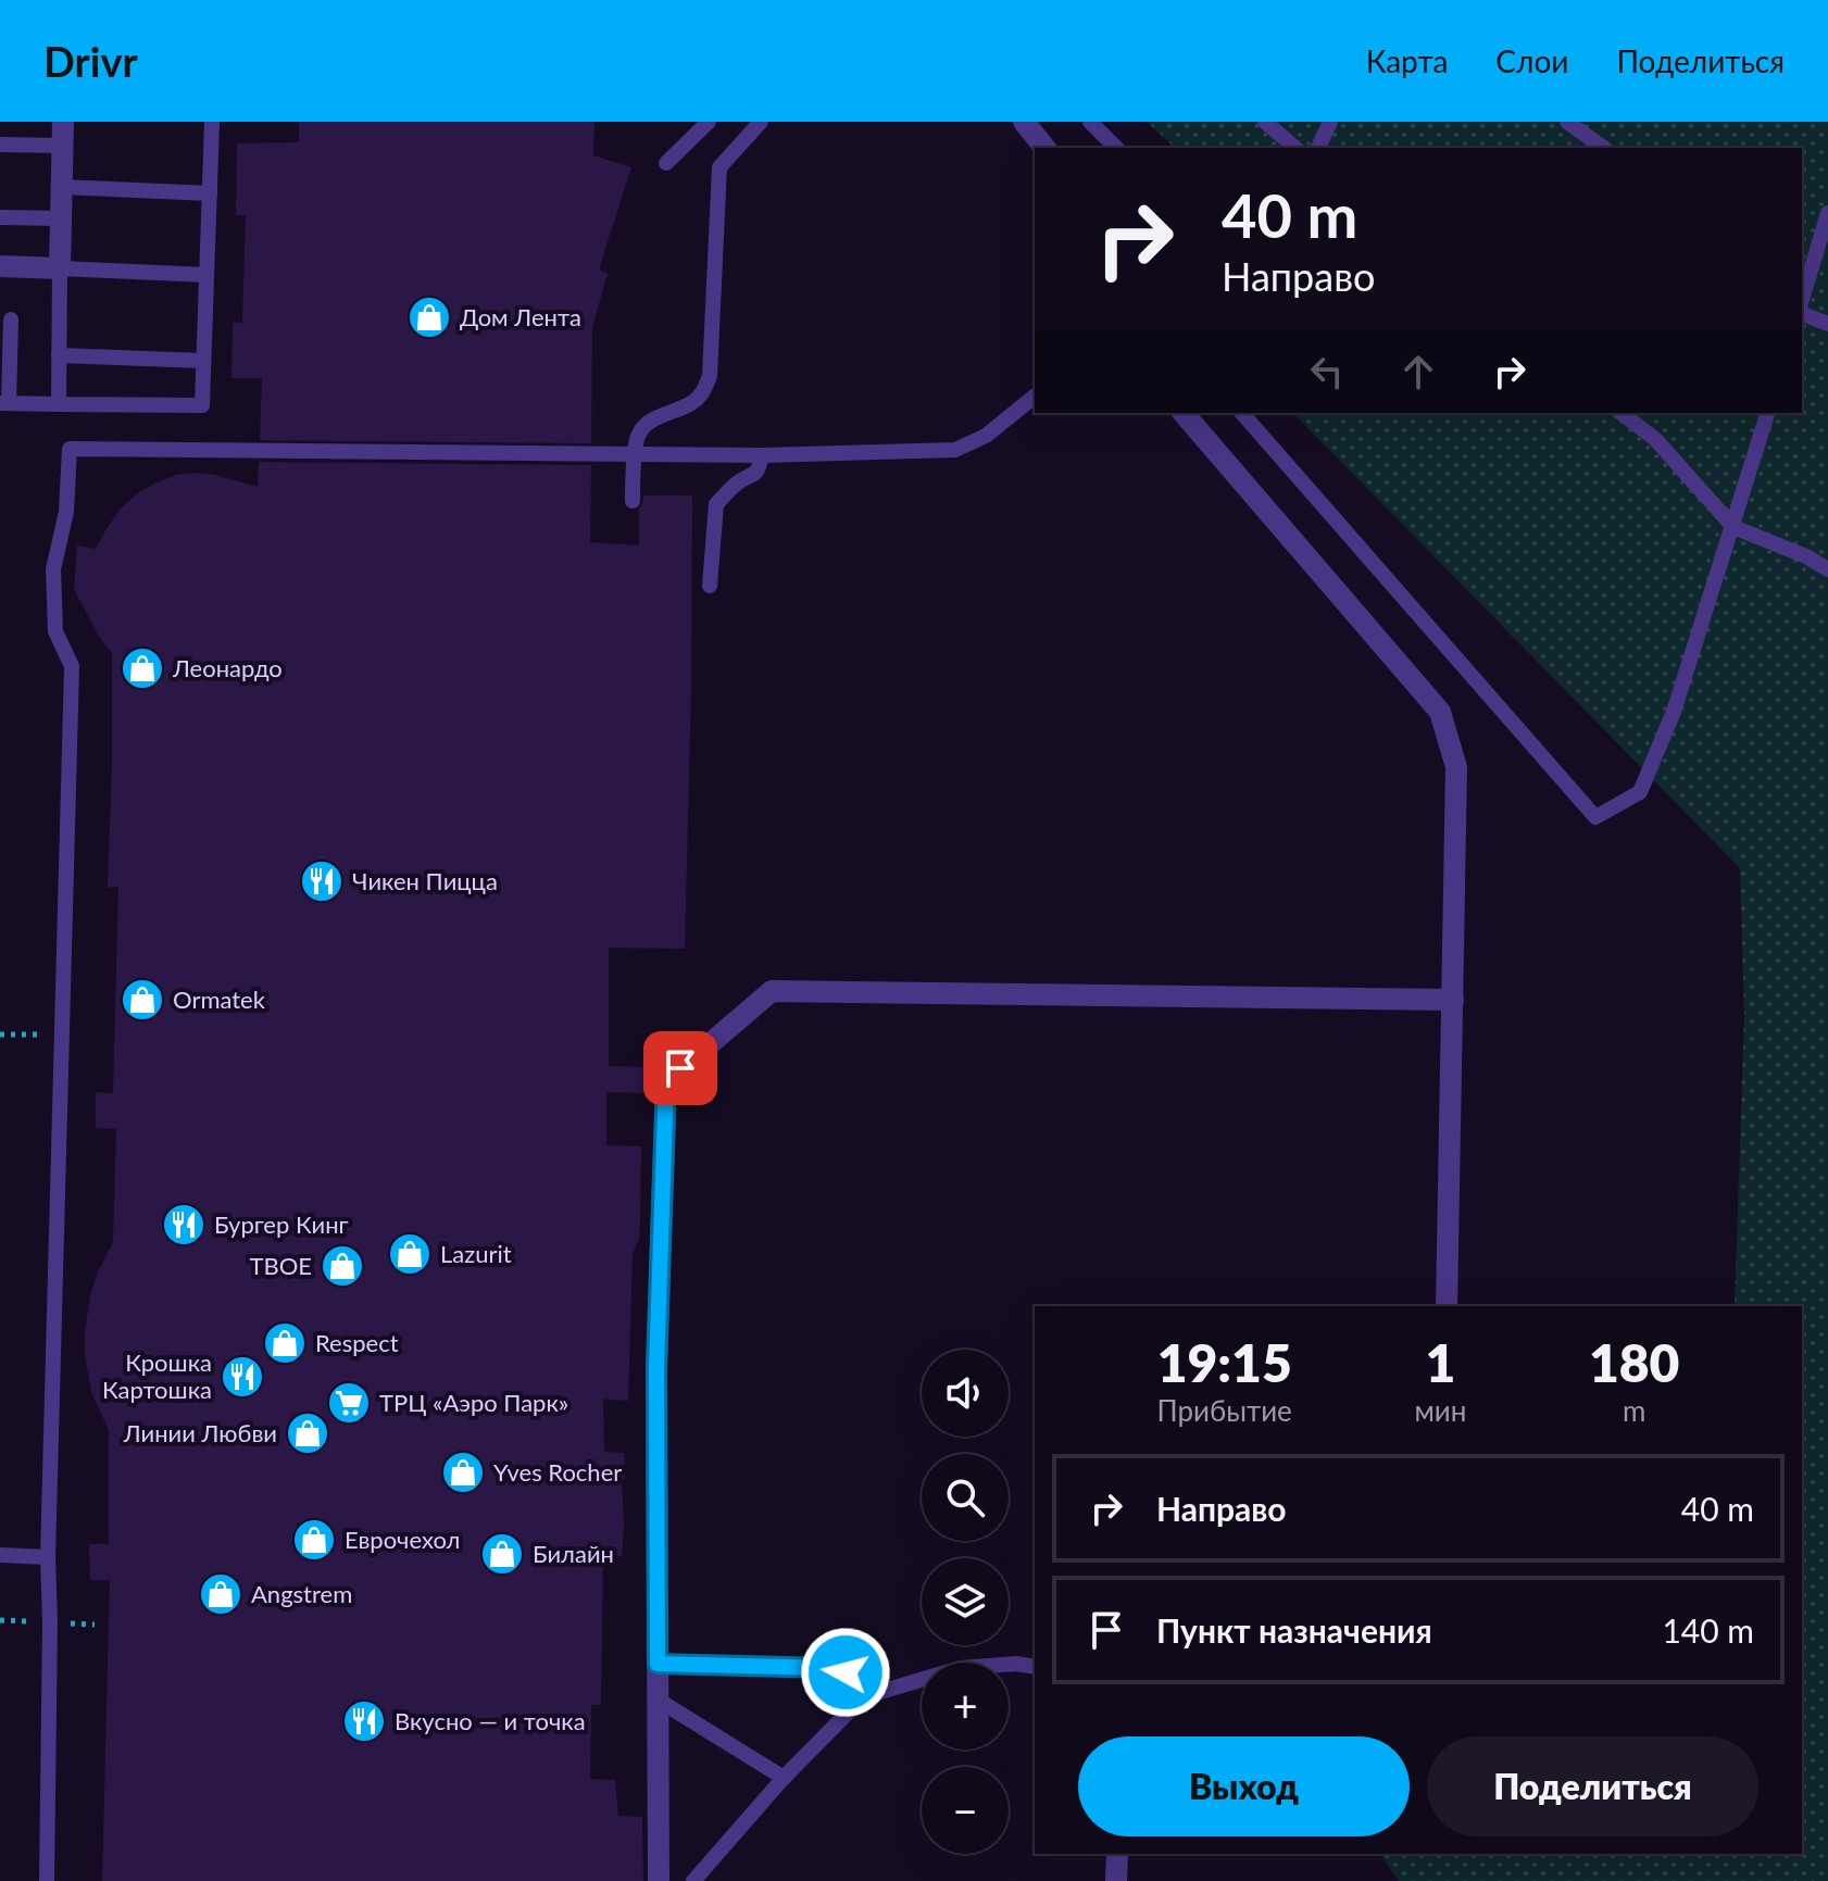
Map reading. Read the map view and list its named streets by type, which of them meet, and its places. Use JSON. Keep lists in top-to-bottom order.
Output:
{
  "places": {
    "shop": [
      "Дом Лента",
      "Леонардо",
      "Ormatek",
      "Lazurit",
      "ТВОЕ",
      "Respect",
      "Линии Любви",
      "Yves Rocher",
      "Еврочехол",
      "Билайн",
      "Angstrem"
    ],
    "restaurant": [
      "Чикен Пицца",
      "Бургер Кинг",
      "Крошка Картошка",
      "Вкусно — и точка"
    ],
    "supermarket": ["ТРЦ «Аэро Парк»"]
  },
  "page": {
    "header": "Drivr",
    "nav": ["Карта", "Слои", "Поделиться"],
    "turn": ["40 m", "Направо"],
    "eta": [
      "19:15",
      "Прибытие",
      "1",
      "мин",
      "180",
      "m"
    ],
    "map_buttons": ["+", "−"],
    "list": [
      {
        "name": "Направо",
        "value": "40 m"
      },
      {
        "name": "Пункт назначения",
        "value": "140 m"
      }
    ],
    "buttons": ["Выход", "Поделиться"]
  }
}
